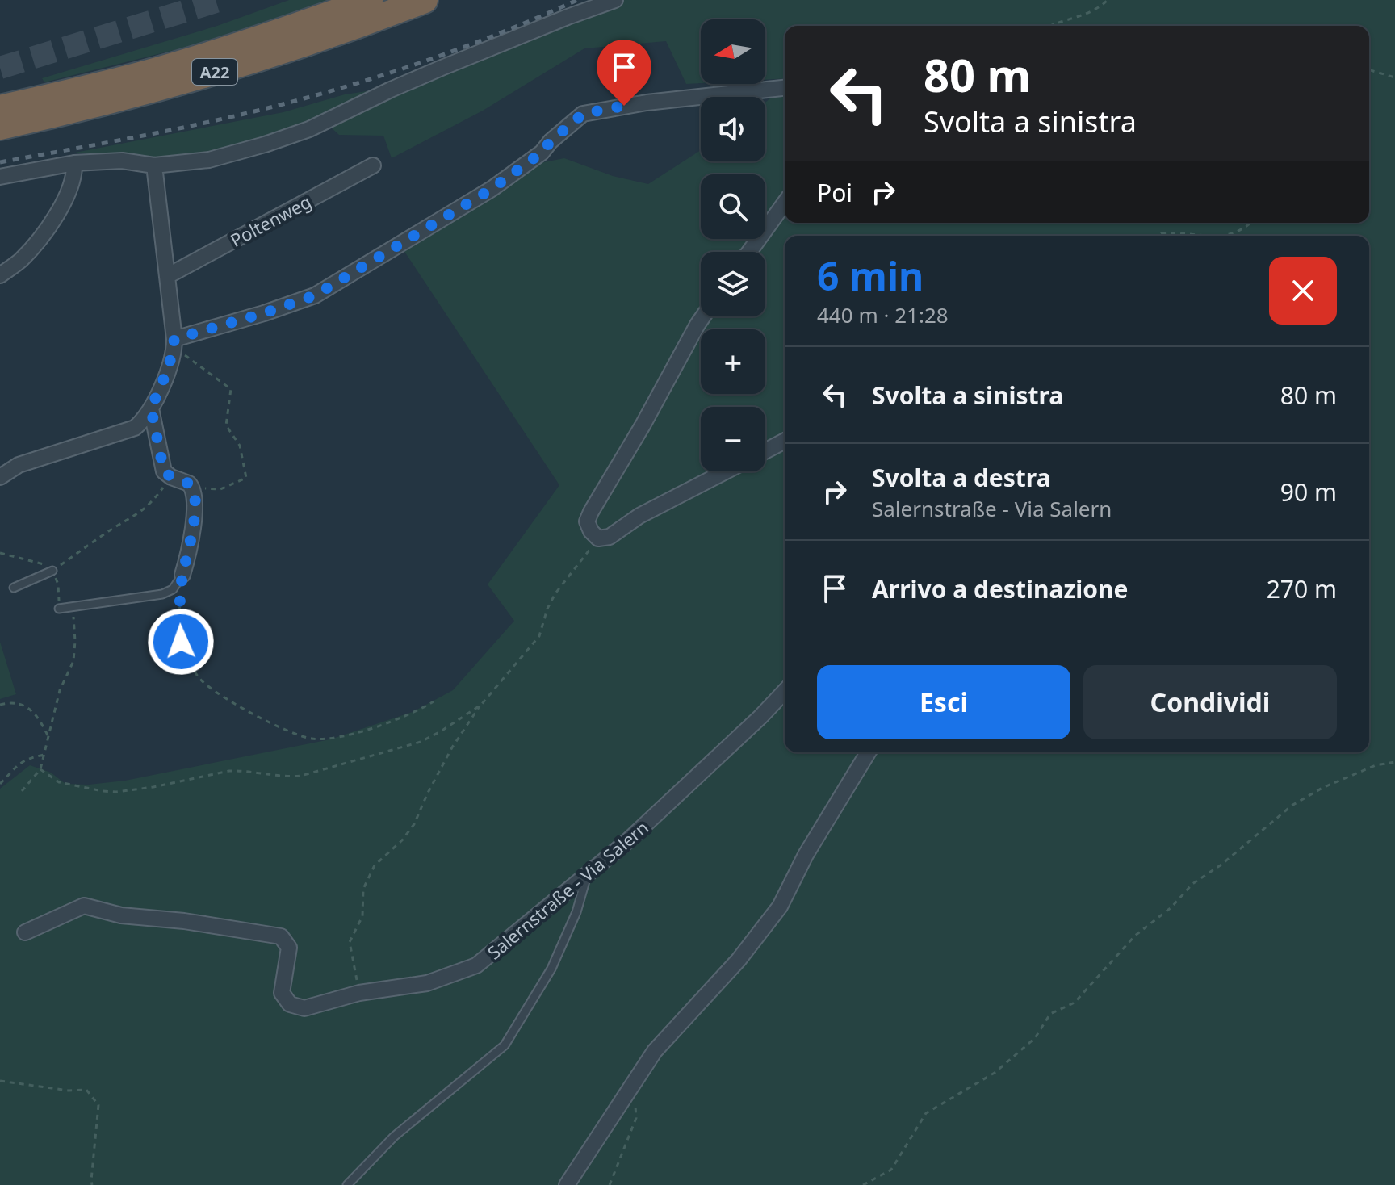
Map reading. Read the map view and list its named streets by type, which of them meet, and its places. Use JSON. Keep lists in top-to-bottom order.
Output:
{
  "streets": {
    "highway": ["A22"],
    "street": ["Poltenweg", "Salernstraße - Via Salern"]
  },
  "north": "left",
  "page": {
    "map_buttons": ["+", "−"],
    "turn": ["80 m", "Svolta a sinistra"],
    "then": "Poi",
    "heading": ["6 min", "440 m · 21:28"],
    "list": [
      {
        "name": "Svolta a sinistra",
        "value": "80 m"
      },
      {
        "name": "Svolta a destra",
        "note": "Salernstraße - Via Salern",
        "value": "90 m"
      },
      {
        "name": "Arrivo a destinazione",
        "value": "270 m"
      }
    ],
    "buttons": ["Esci", "Condividi"]
  }
}
